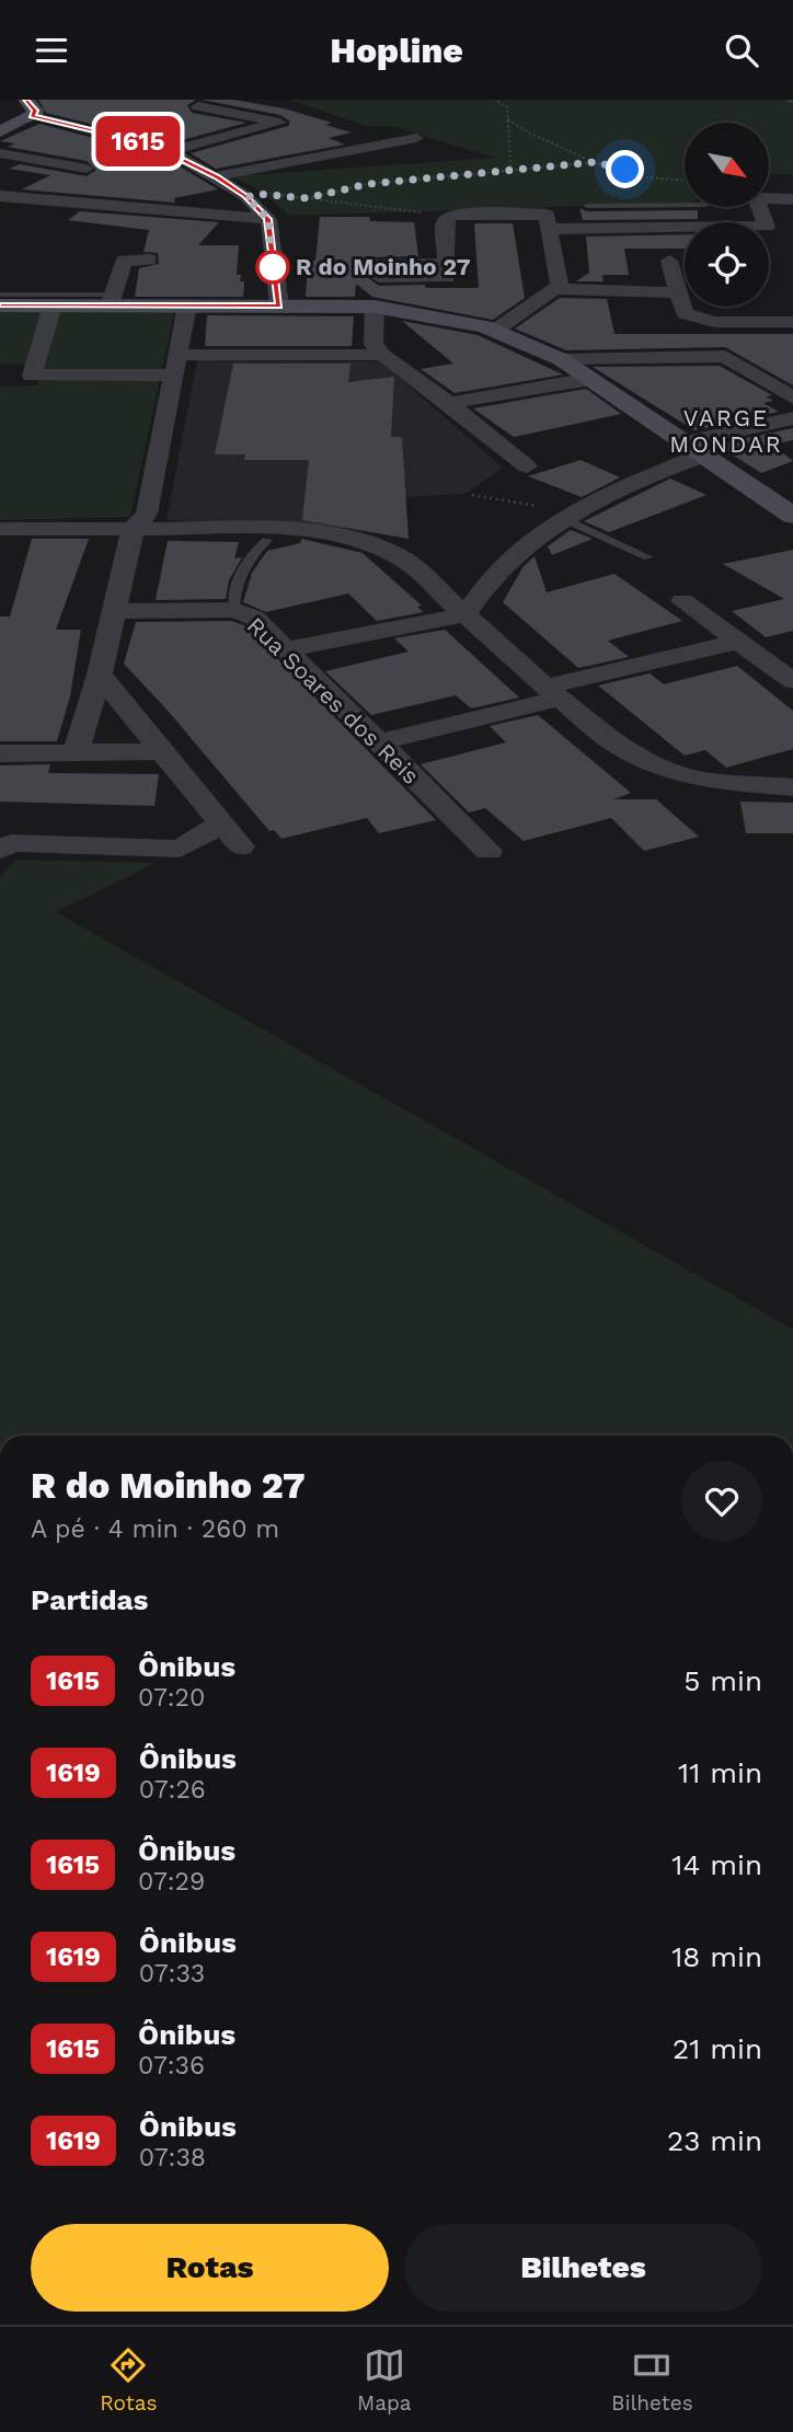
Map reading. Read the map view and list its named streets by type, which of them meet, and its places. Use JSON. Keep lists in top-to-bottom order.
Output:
{
  "streets": {
    "street": ["Rua Soares dos Reis"]
  },
  "districts": ["VARGE MONDAR"],
  "places": ["R do Moinho 27"],
  "lines": ["bus line 1615"],
  "north": "bottom right",
  "page": {
    "header": "Hopline",
    "on_map": "1615",
    "heading": [
      ["R do Moinho 27", "A pé · 4 min · 260 m"],
      "Partidas"
    ],
    "list": [
      {
        "mark": "1615",
        "name": "Ônibus",
        "note": "07:20",
        "value": "5 min"
      },
      {
        "mark": "1619",
        "name": "Ônibus",
        "note": "07:26",
        "value": "11 min"
      },
      {
        "mark": "1615",
        "name": "Ônibus",
        "note": "07:29",
        "value": "14 min"
      },
      {
        "mark": "1619",
        "name": "Ônibus",
        "note": "07:33",
        "value": "18 min"
      },
      {
        "mark": "1615",
        "name": "Ônibus",
        "note": "07:36",
        "value": "21 min"
      },
      {
        "mark": "1619",
        "name": "Ônibus",
        "note": "07:38",
        "value": "23 min"
      }
    ],
    "buttons": ["Rotas", "Bilhetes"],
    "tabs": ["Rotas", "Mapa", "Bilhetes"]
  }
}
